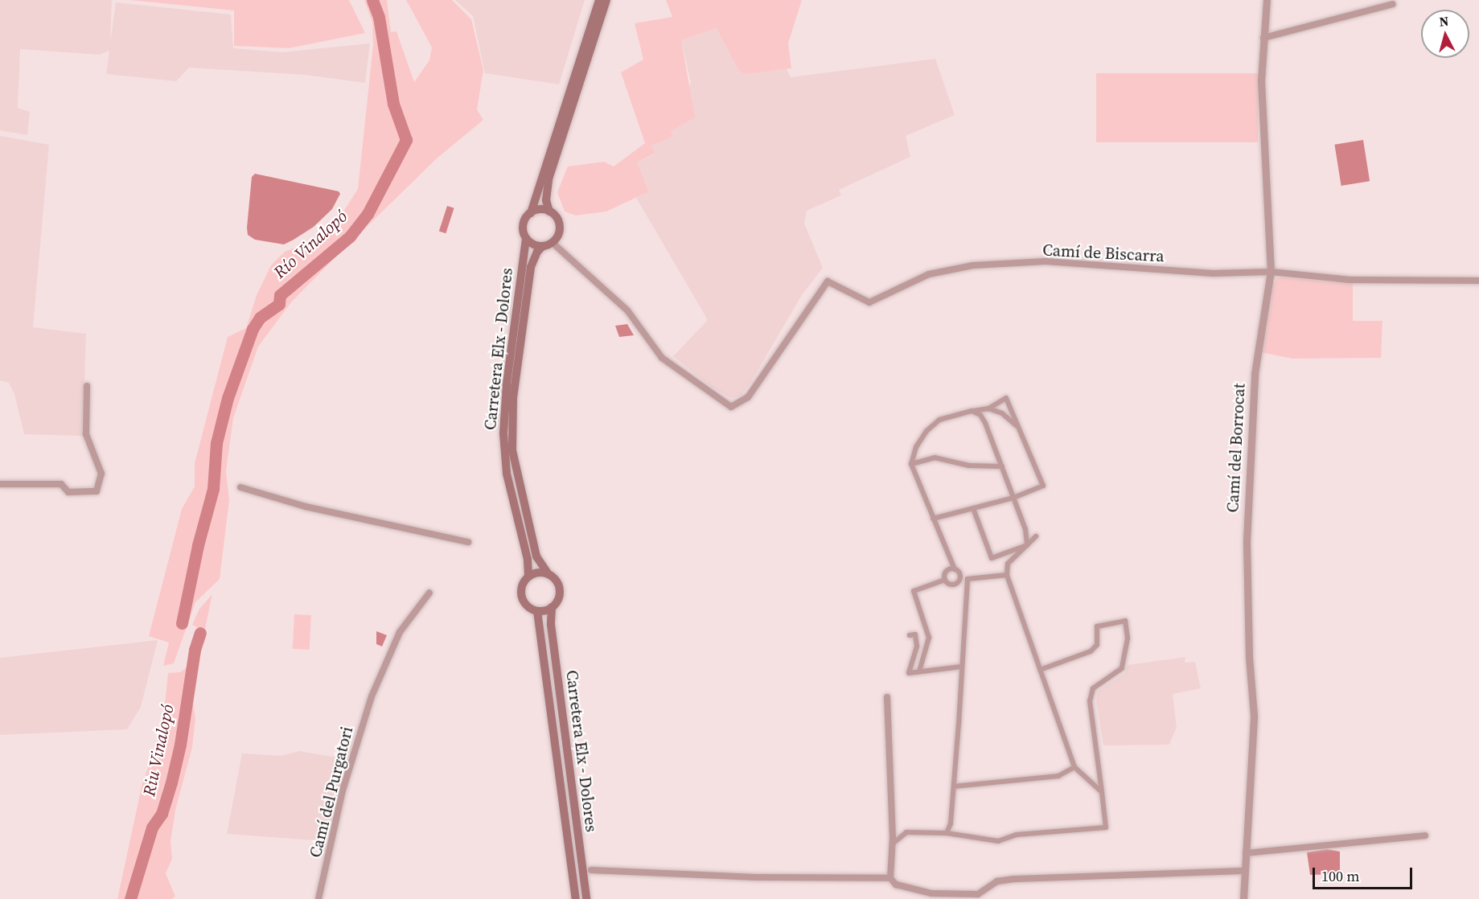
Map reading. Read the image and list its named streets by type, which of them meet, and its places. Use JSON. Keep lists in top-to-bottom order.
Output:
{
  "streets": {
    "main road": ["Carretera Elx - Dolores"],
    "street": ["Camí de Biscarra", "Camí del Borrocat", "Camí del Purgatori"]
  },
  "crossings": [
    ["Camí de Biscarra", "Carretera Elx - Dolores"],
    ["Camí de Biscarra", "Camí del Borrocat"]
  ],
  "water": ["Río Vinalopó", "Riu Vinalopó"],
  "scale_bar": "100 m",
  "north": "top"
}
